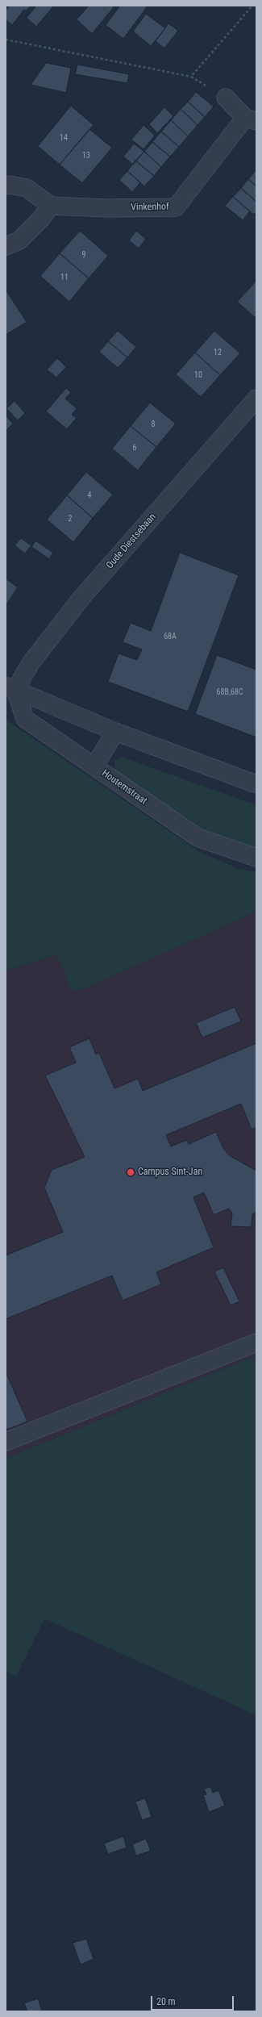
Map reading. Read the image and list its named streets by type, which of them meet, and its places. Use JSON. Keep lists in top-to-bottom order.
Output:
{
  "streets": {
    "street": ["Vinkenhof", "Oude Diestsebaan", "Houtemstraat"]
  },
  "crossings": [
    ["Oude Diestsebaan", "Houtemstraat"]
  ],
  "places": ["Campus Sint-Jan"],
  "house_numbers": [
    "14",
    "13",
    "9",
    "11",
    "12",
    "10",
    "8",
    "6",
    "4",
    "2",
    "68A",
    "68B,68C"
  ],
  "scale_bar": "20 m"
}
